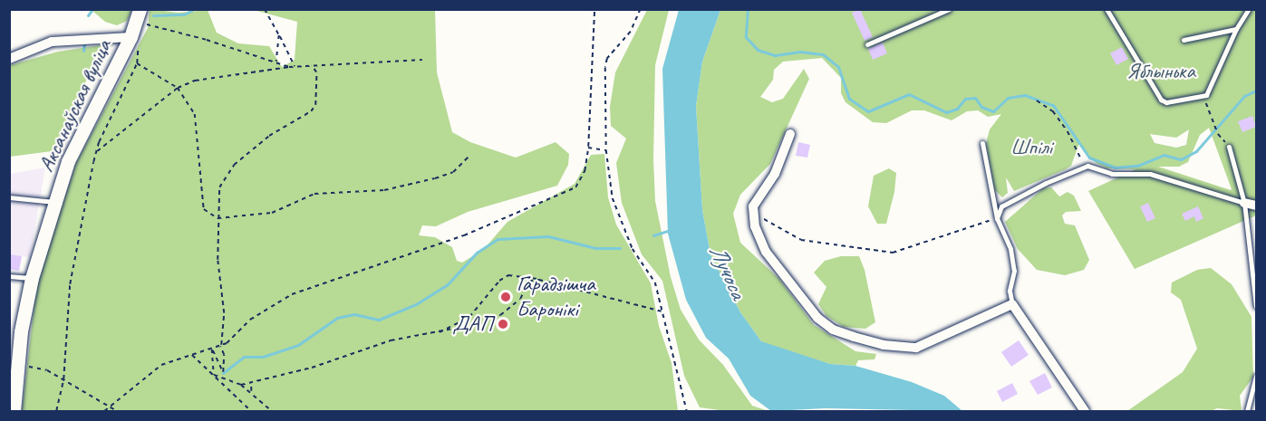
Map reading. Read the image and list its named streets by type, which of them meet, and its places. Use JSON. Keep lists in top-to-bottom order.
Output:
{
  "streets": {
    "street": ["Аксанаўская вуліца"]
  },
  "water": ["Лучоса"],
  "parks": ["Яблынька", "Шпілі"],
  "places": ["Гарадзішча Баронікі", "ДАП"]
}
